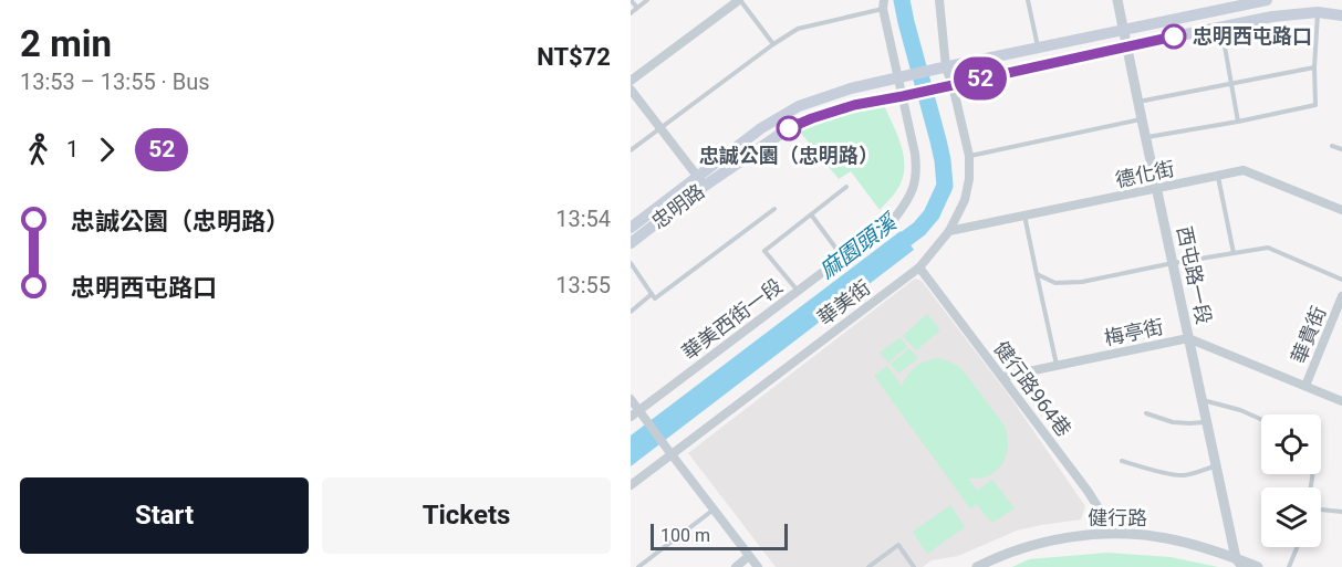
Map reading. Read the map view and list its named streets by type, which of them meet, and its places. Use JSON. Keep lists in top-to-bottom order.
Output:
{
  "streets": {
    "main road": ["忠明路"],
    "street": [
      "德化街",
      "西屯路一段",
      "華美街",
      "華美西街一段",
      "梅亭街",
      "華貴街",
      "健行路964巷",
      "健行路"
    ]
  },
  "crossings": [
    ["德化街", "西屯路一段"],
    ["德化街", "華美街"],
    ["忠明路", "華美街"],
    ["忠明路", "華美西街一段"],
    ["西屯路一段", "梅亭街"],
    ["西屯路一段", "健行路"],
    ["華美街", "健行路964巷"],
    ["梅亭街", "華貴街"],
    ["梅亭街", "健行路964巷"],
    ["健行路964巷", "健行路"]
  ],
  "water": ["麻園頭溪"],
  "places": ["忠明西屯路口", "忠誠公園（忠明路）"],
  "lines": ["bus line 52"],
  "scale_bar": "100 m",
  "page": {
    "heading": ["2 min", "13:53 – 13:55 · Bus", "NT$72"],
    "on_map": "52",
    "legs": ["1", "52"],
    "list": [
      {
        "name": "忠誠公園（忠明路）",
        "value": "13:54"
      },
      {
        "name": "忠明西屯路口",
        "value": "13:55"
      }
    ],
    "buttons": ["Start", "Tickets"],
    "scale": "100 m"
  }
}
